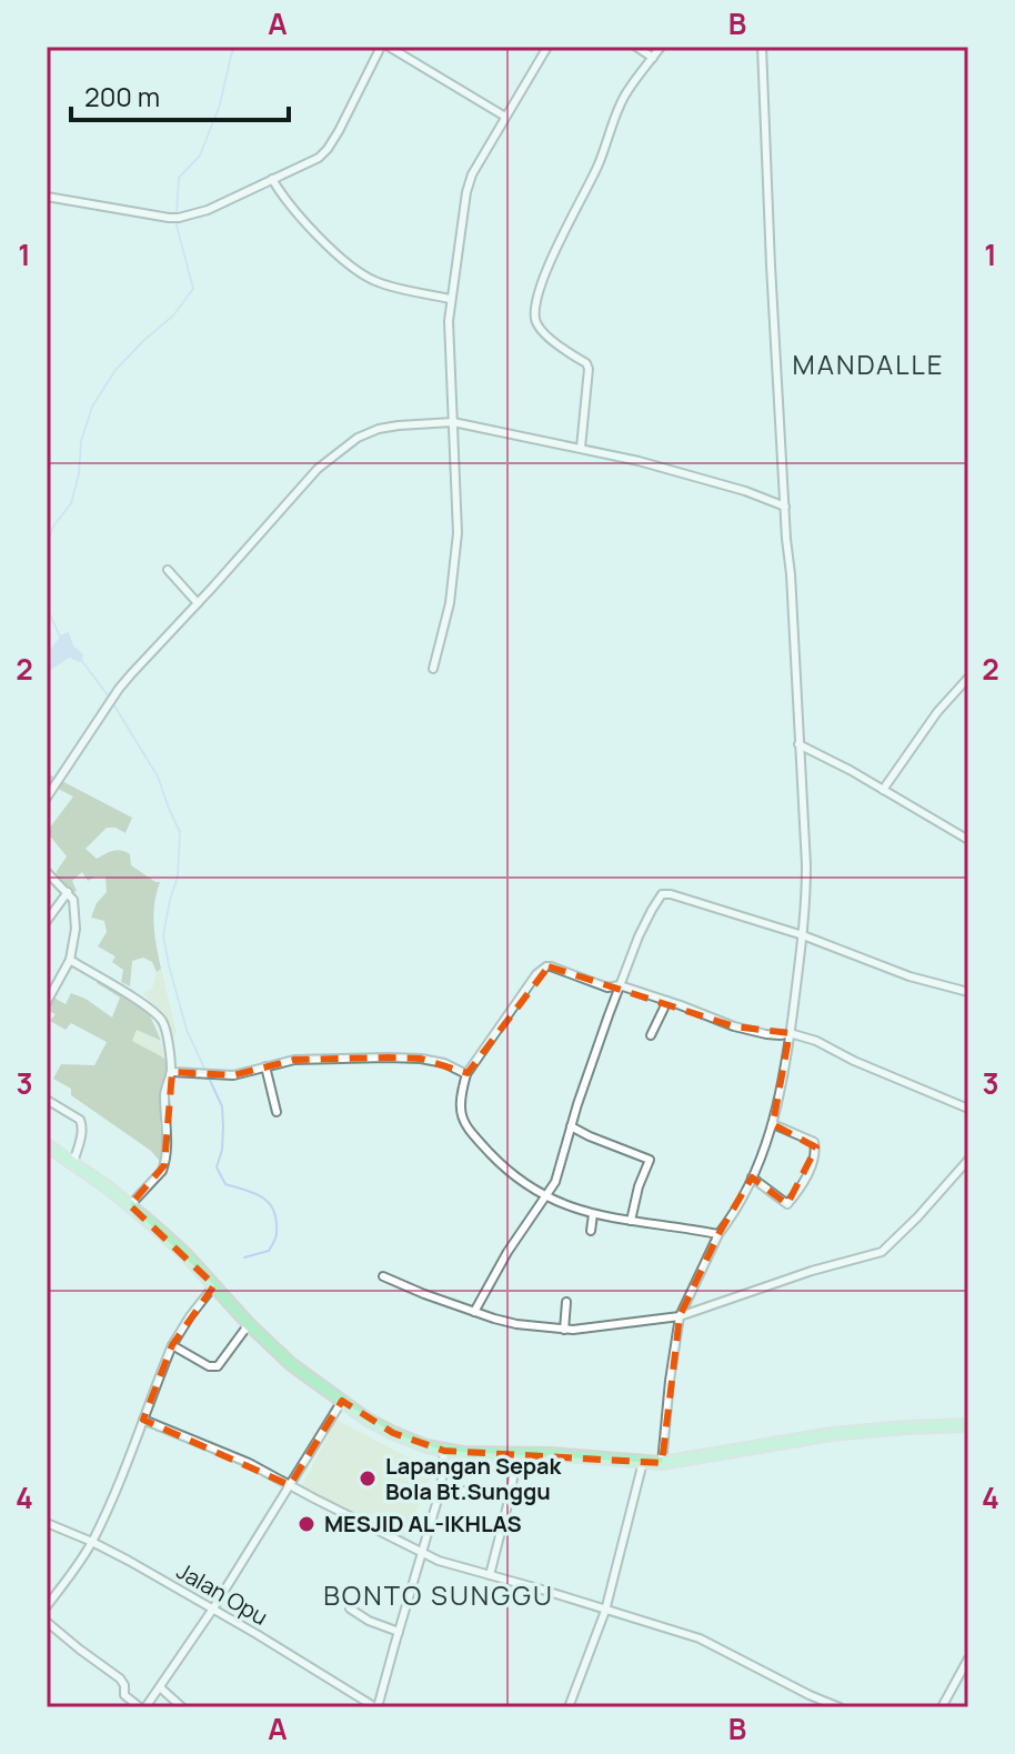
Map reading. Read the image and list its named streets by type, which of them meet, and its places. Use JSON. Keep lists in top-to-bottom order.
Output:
{
  "streets": {
    "street": ["Jalan Opu"]
  },
  "districts": ["MANDALLE", "BONTO SUNGGU"],
  "places": ["Lapangan Sepak Bola Bt.Sunggu", "MESJID AL-IKHLAS"],
  "scale_bar": "200 m",
  "grid": {
    "columns": ["A", "B"],
    "rows": [
      "1",
      "2",
      "3",
      "4"
    ]
  }
}
